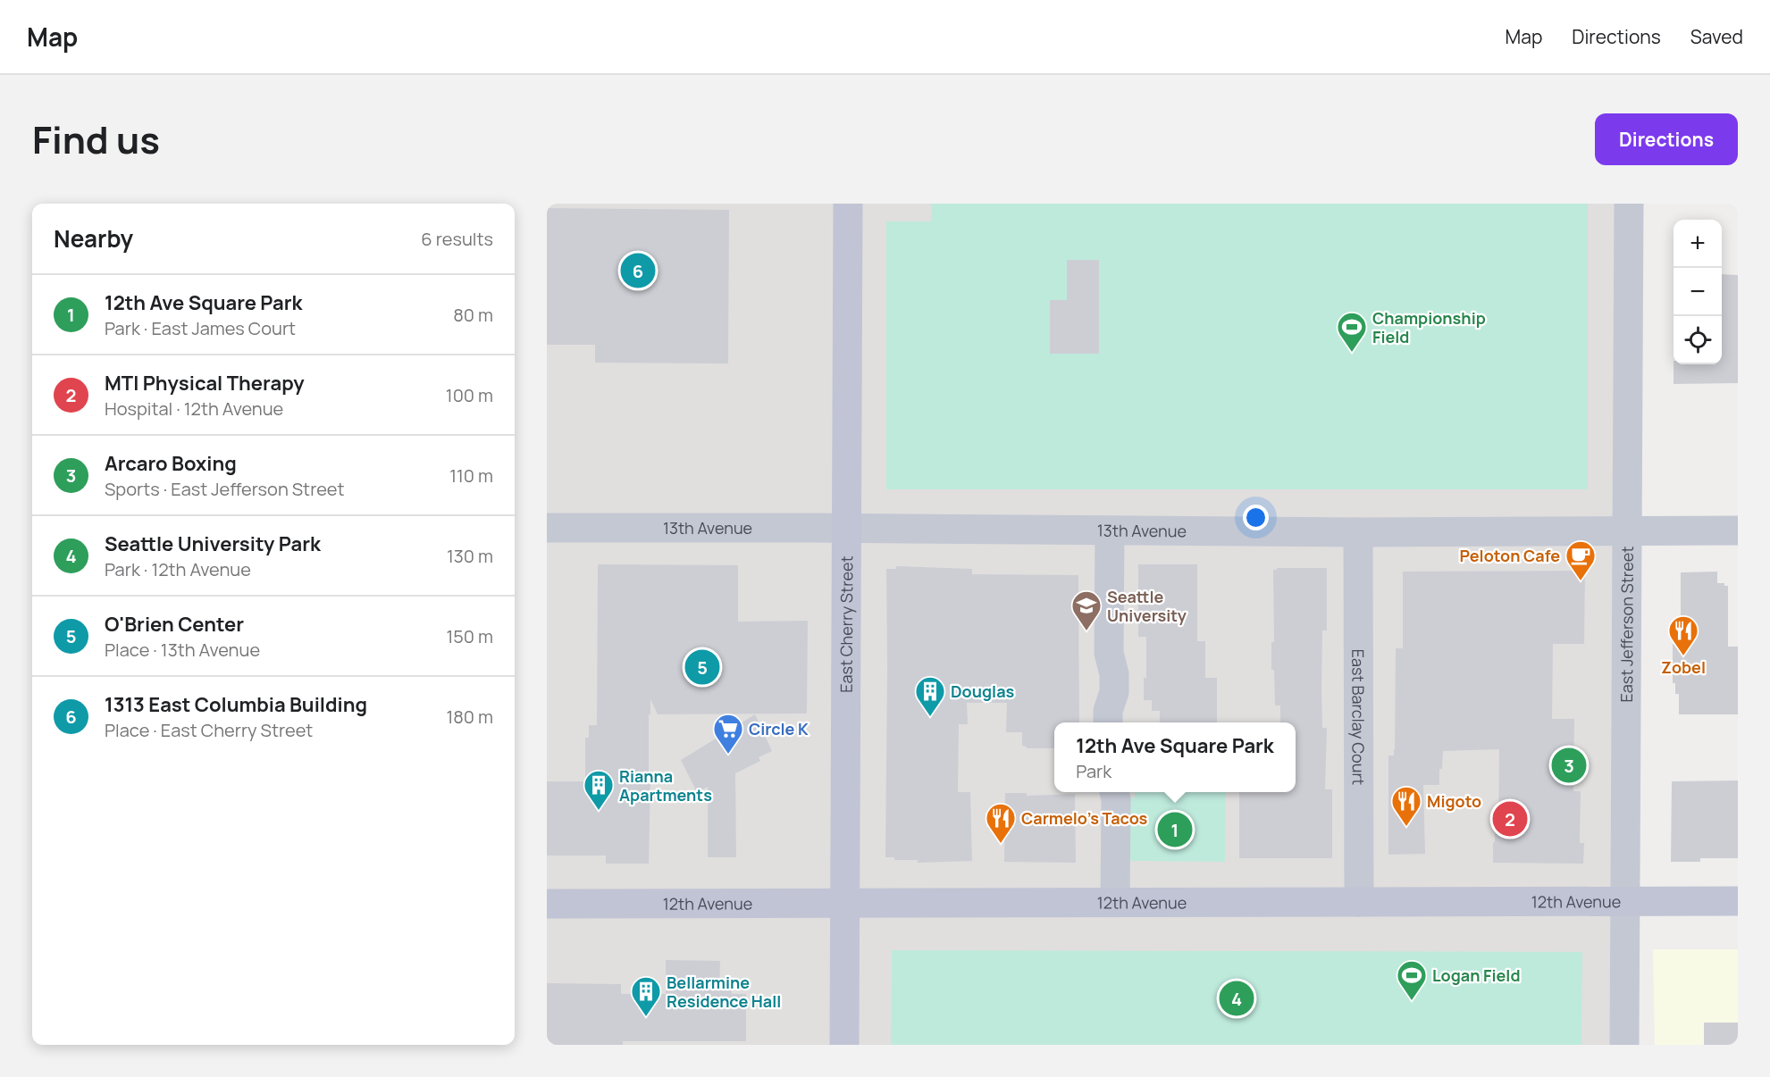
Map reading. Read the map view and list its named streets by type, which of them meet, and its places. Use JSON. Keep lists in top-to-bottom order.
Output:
{
  "streets": {
    "main road": ["East Cherry Street", "12th Avenue"],
    "street": ["13th Avenue", "East Jefferson Street", "East Barclay Court"]
  },
  "crossings": [
    ["13th Avenue", "East Cherry Street"],
    ["13th Avenue", "East Jefferson Street"],
    ["13th Avenue", "East Barclay Court"],
    ["East Cherry Street", "12th Avenue"],
    ["East Jefferson Street", "12th Avenue"],
    ["East Barclay Court", "12th Avenue"]
  ],
  "places": {
    "sports": ["Championship Field", "Logan Field"],
    "cafe": ["Peloton Cafe"],
    "school or university": ["Seattle University"],
    "restaurant": ["Zobel", "Migoto", "Carmelo’s Tacos"],
    "building": ["Douglas", "Rianna Apartments", "Bellarmine Residence Hall"],
    "supermarket": ["Circle K"]
  },
  "page": {
    "header": "Map",
    "nav": ["Map", "Directions", "Saved"],
    "title": "Find us",
    "buttons": "Directions",
    "heading": ["Nearby", "6 results"],
    "map_buttons": ["+", "−"],
    "pins": [
      "6",
      "5",
      "3",
      "2",
      "1",
      "4"
    ],
    "list": [
      {
        "mark": "1",
        "name": "12th Ave Square Park",
        "note": "Park · East James Court",
        "value": "80 m"
      },
      {
        "mark": "2",
        "name": "MTI Physical Therapy",
        "note": "Hospital · 12th Avenue",
        "value": "100 m"
      },
      {
        "mark": "3",
        "name": "Arcaro Boxing",
        "note": "Sports · East Jefferson Street",
        "value": "110 m"
      },
      {
        "mark": "4",
        "name": "Seattle University Park",
        "note": "Park · 12th Avenue",
        "value": "130 m"
      },
      {
        "mark": "5",
        "name": "O'Brien Center",
        "note": "Place · 13th Avenue",
        "value": "150 m"
      },
      {
        "mark": "6",
        "name": "1313 East Columbia Building",
        "note": "Place · East Cherry Street",
        "value": "180 m"
      }
    ],
    "popup": ["12th Ave Square Park", "Park"]
  }
}
